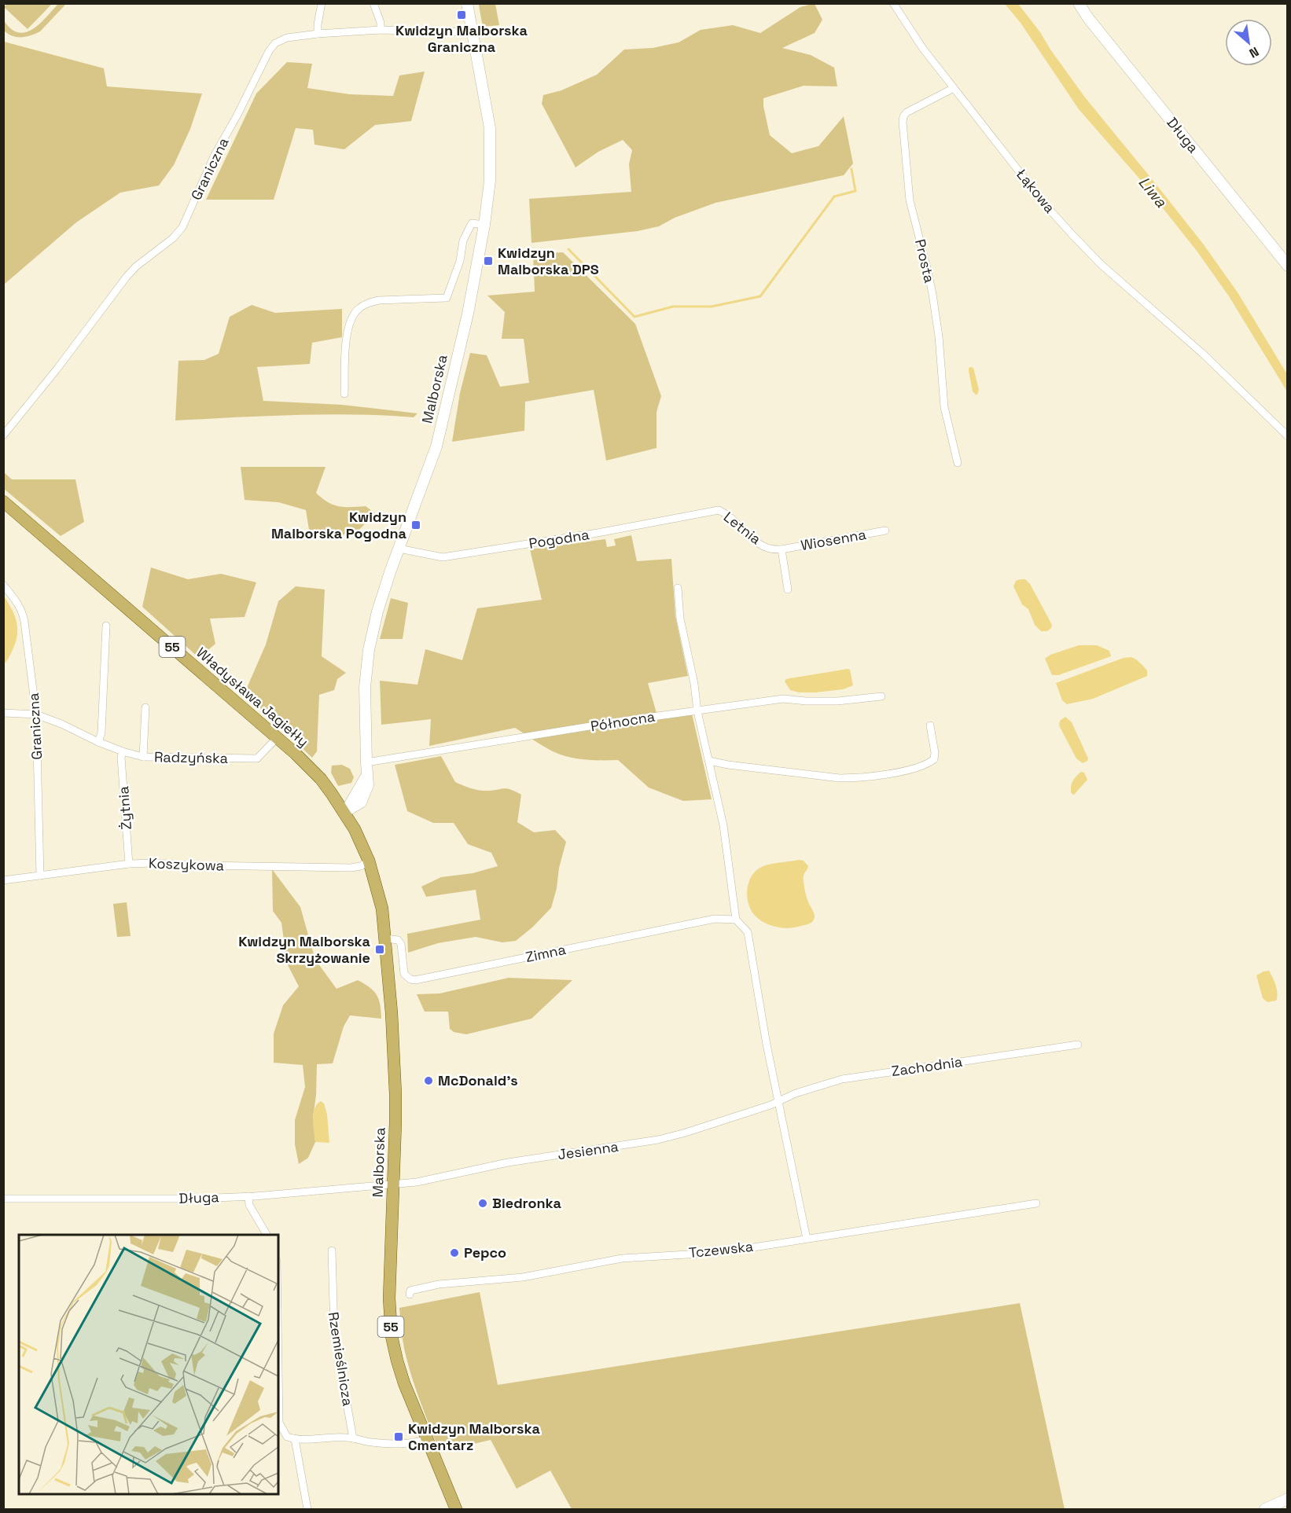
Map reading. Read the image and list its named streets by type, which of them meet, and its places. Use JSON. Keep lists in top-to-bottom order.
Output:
{
  "streets": {
    "main road": ["Malborska", "55", "Władysława Jagiełły"],
    "street": [
      "Długa",
      "Graniczna",
      "Łąkowa",
      "Prosta",
      "Letnia",
      "Pogodna",
      "Wiosenna",
      "Północna",
      "Radzyńska",
      "Żytnia",
      "Koszykowa",
      "Zimna",
      "Zachodnia",
      "Jesienna",
      "Tczewska",
      "Rzemieślnicza"
    ]
  },
  "crossings": [
    ["Długa", "Malborska"],
    ["Długa", "Jesienna"],
    ["Graniczna", "Malborska"],
    ["Graniczna", "Radzyńska"],
    ["Graniczna", "Koszykowa"],
    ["Łąkowa", "Prosta"],
    ["Malborska", "Pogodna"],
    ["Malborska", "Władysława Jagiełły"],
    ["Malborska", "Północna"],
    ["Malborska", "Koszykowa"],
    ["Malborska", "Zimna"],
    ["Malborska", "Jesienna"],
    ["Letnia", "Pogodna"],
    ["Letnia", "Wiosenna"],
    ["Władysława Jagiełły", "Radzyńska"],
    ["Radzyńska", "Żytnia"],
    ["Żytnia", "Koszykowa"],
    ["Zachodnia", "Jesienna"]
  ],
  "water": ["Liwa"],
  "places": {
    "transit": [
      "Kwidzyn Malborska Graniczna",
      "Kwidzyn Malborska DPS",
      "Kwidzyn Malborska Pogodna",
      "Kwidzyn Malborska Skrzyżowanie",
      "Kwidzyn Malborska Cmentarz"
    ],
    "other": ["McDonald's", "Biedronka", "Pepco"]
  },
  "north": "bottom right"
}
